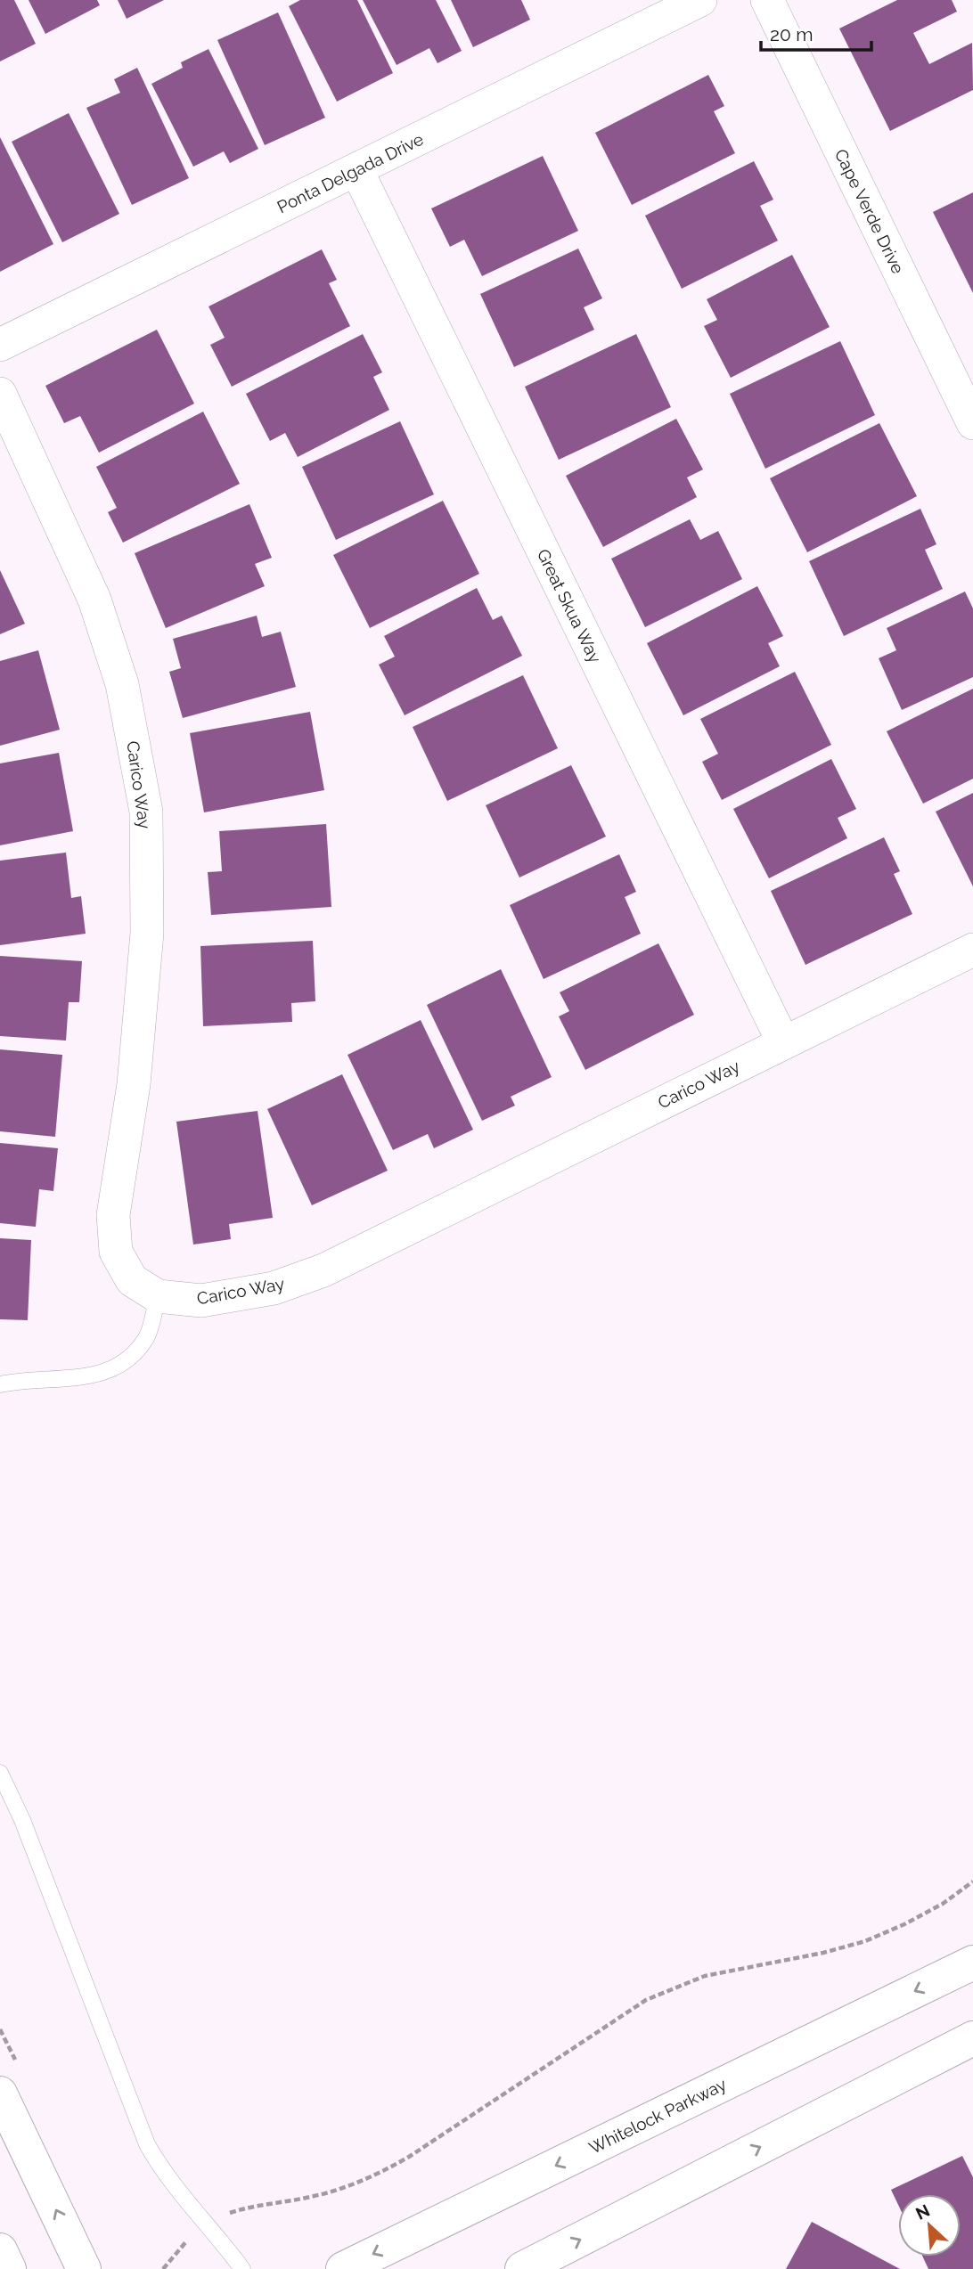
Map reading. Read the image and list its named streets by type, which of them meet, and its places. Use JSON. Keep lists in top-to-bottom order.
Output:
{
  "streets": {
    "main road": ["Whitelock Parkway"],
    "street": [
      "Ponta Delgada Drive",
      "Cape Verde Drive",
      "Great Skua Way",
      "Carico Way"
    ]
  },
  "crossings": [
    ["Ponta Delgada Drive", "Great Skua Way"],
    ["Great Skua Way", "Carico Way"]
  ],
  "scale_bar": "20 m",
  "north": "top left"
}
